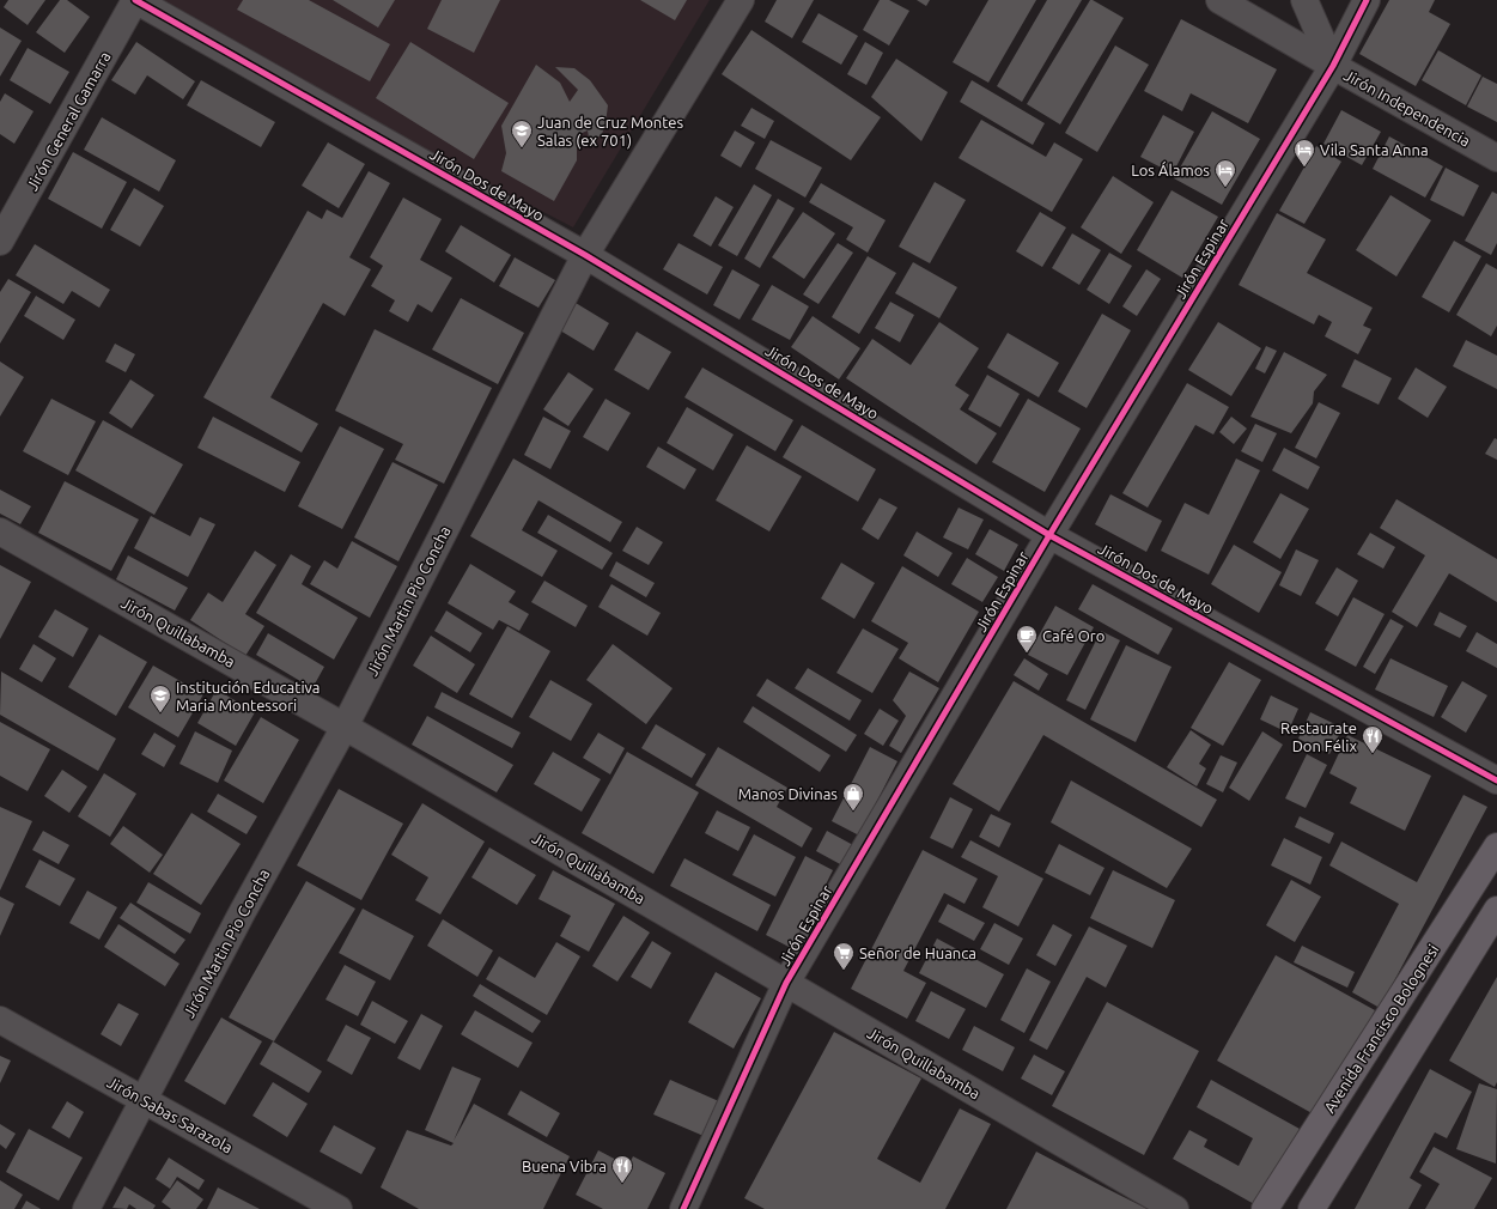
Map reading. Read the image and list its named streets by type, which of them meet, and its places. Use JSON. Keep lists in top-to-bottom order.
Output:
{
  "streets": {
    "highway": ["Avenida Francisco Bolognesi"],
    "street": [
      "Jirón Independencia",
      "Jirón General Gamarra",
      "Jirón Dos de Mayo",
      "Jirón Espinar",
      "Jirón Martin Pio Concha",
      "Jirón Quillabamba",
      "Jirón Sabas Sarazola"
    ]
  },
  "crossings": [
    ["Jirón Independencia", "Jirón Espinar"],
    ["Jirón General Gamarra", "Jirón Dos de Mayo"],
    ["Jirón Dos de Mayo", "Jirón Espinar"],
    ["Jirón Dos de Mayo", "Jirón Martin Pio Concha"],
    ["Jirón Espinar", "Jirón Quillabamba"],
    ["Jirón Martin Pio Concha", "Jirón Quillabamba"],
    ["Jirón Martin Pio Concha", "Jirón Sabas Sarazola"]
  ],
  "places": {
    "school or university": ["Juan de Cruz Montes Salas (ex 701)", "Institución Educativa Maria Montessori"],
    "hotel": ["Vila Santa Anna", "Los Álamos"],
    "cafe": ["Café Oro"],
    "restaurant": ["Restaurate Don Félix", "Buena Vibra"],
    "shop": ["Manos Divinas"],
    "supermarket": ["Señor de Huanca"]
  }
}
